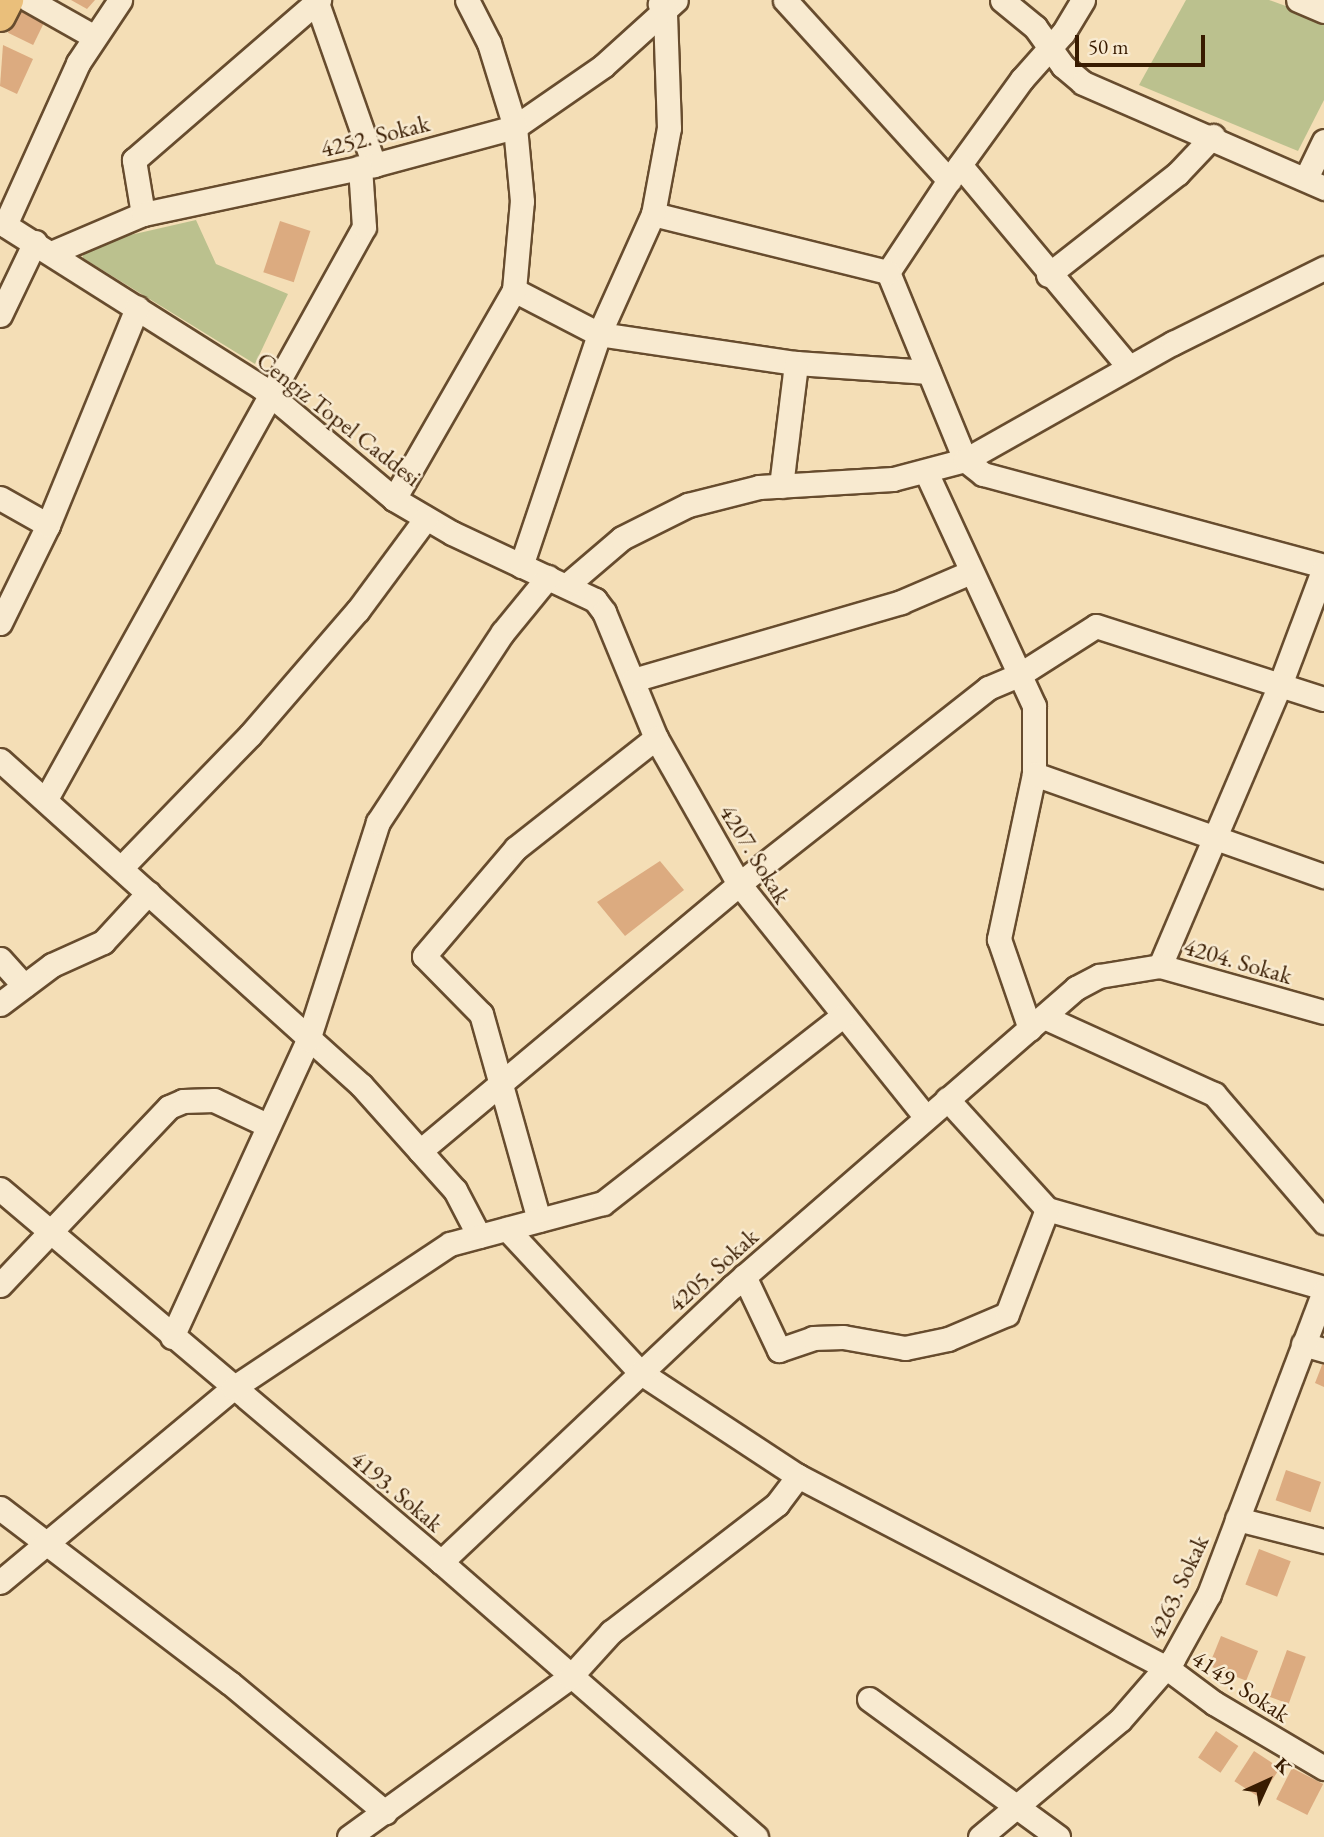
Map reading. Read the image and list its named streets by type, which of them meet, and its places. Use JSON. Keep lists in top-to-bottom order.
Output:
{
  "streets": {
    "street": [
      "4252. Sokak",
      "Cengiz Topel Caddesi",
      "4207. Sokak",
      "4204. Sokak",
      "4205. Sokak",
      "4193. Sokak",
      "4263. Sokak",
      "4149. Sokak"
    ]
  },
  "crossings": [
    ["4252. Sokak", "Cengiz Topel Caddesi"],
    ["Cengiz Topel Caddesi", "4207. Sokak"],
    ["4207. Sokak", "4205. Sokak"],
    ["4204. Sokak", "4205. Sokak"],
    ["4205. Sokak", "4193. Sokak"],
    ["4205. Sokak", "4149. Sokak"],
    ["4263. Sokak", "4149. Sokak"]
  ],
  "scale_bar": "50 m",
  "north": "top right"
}
